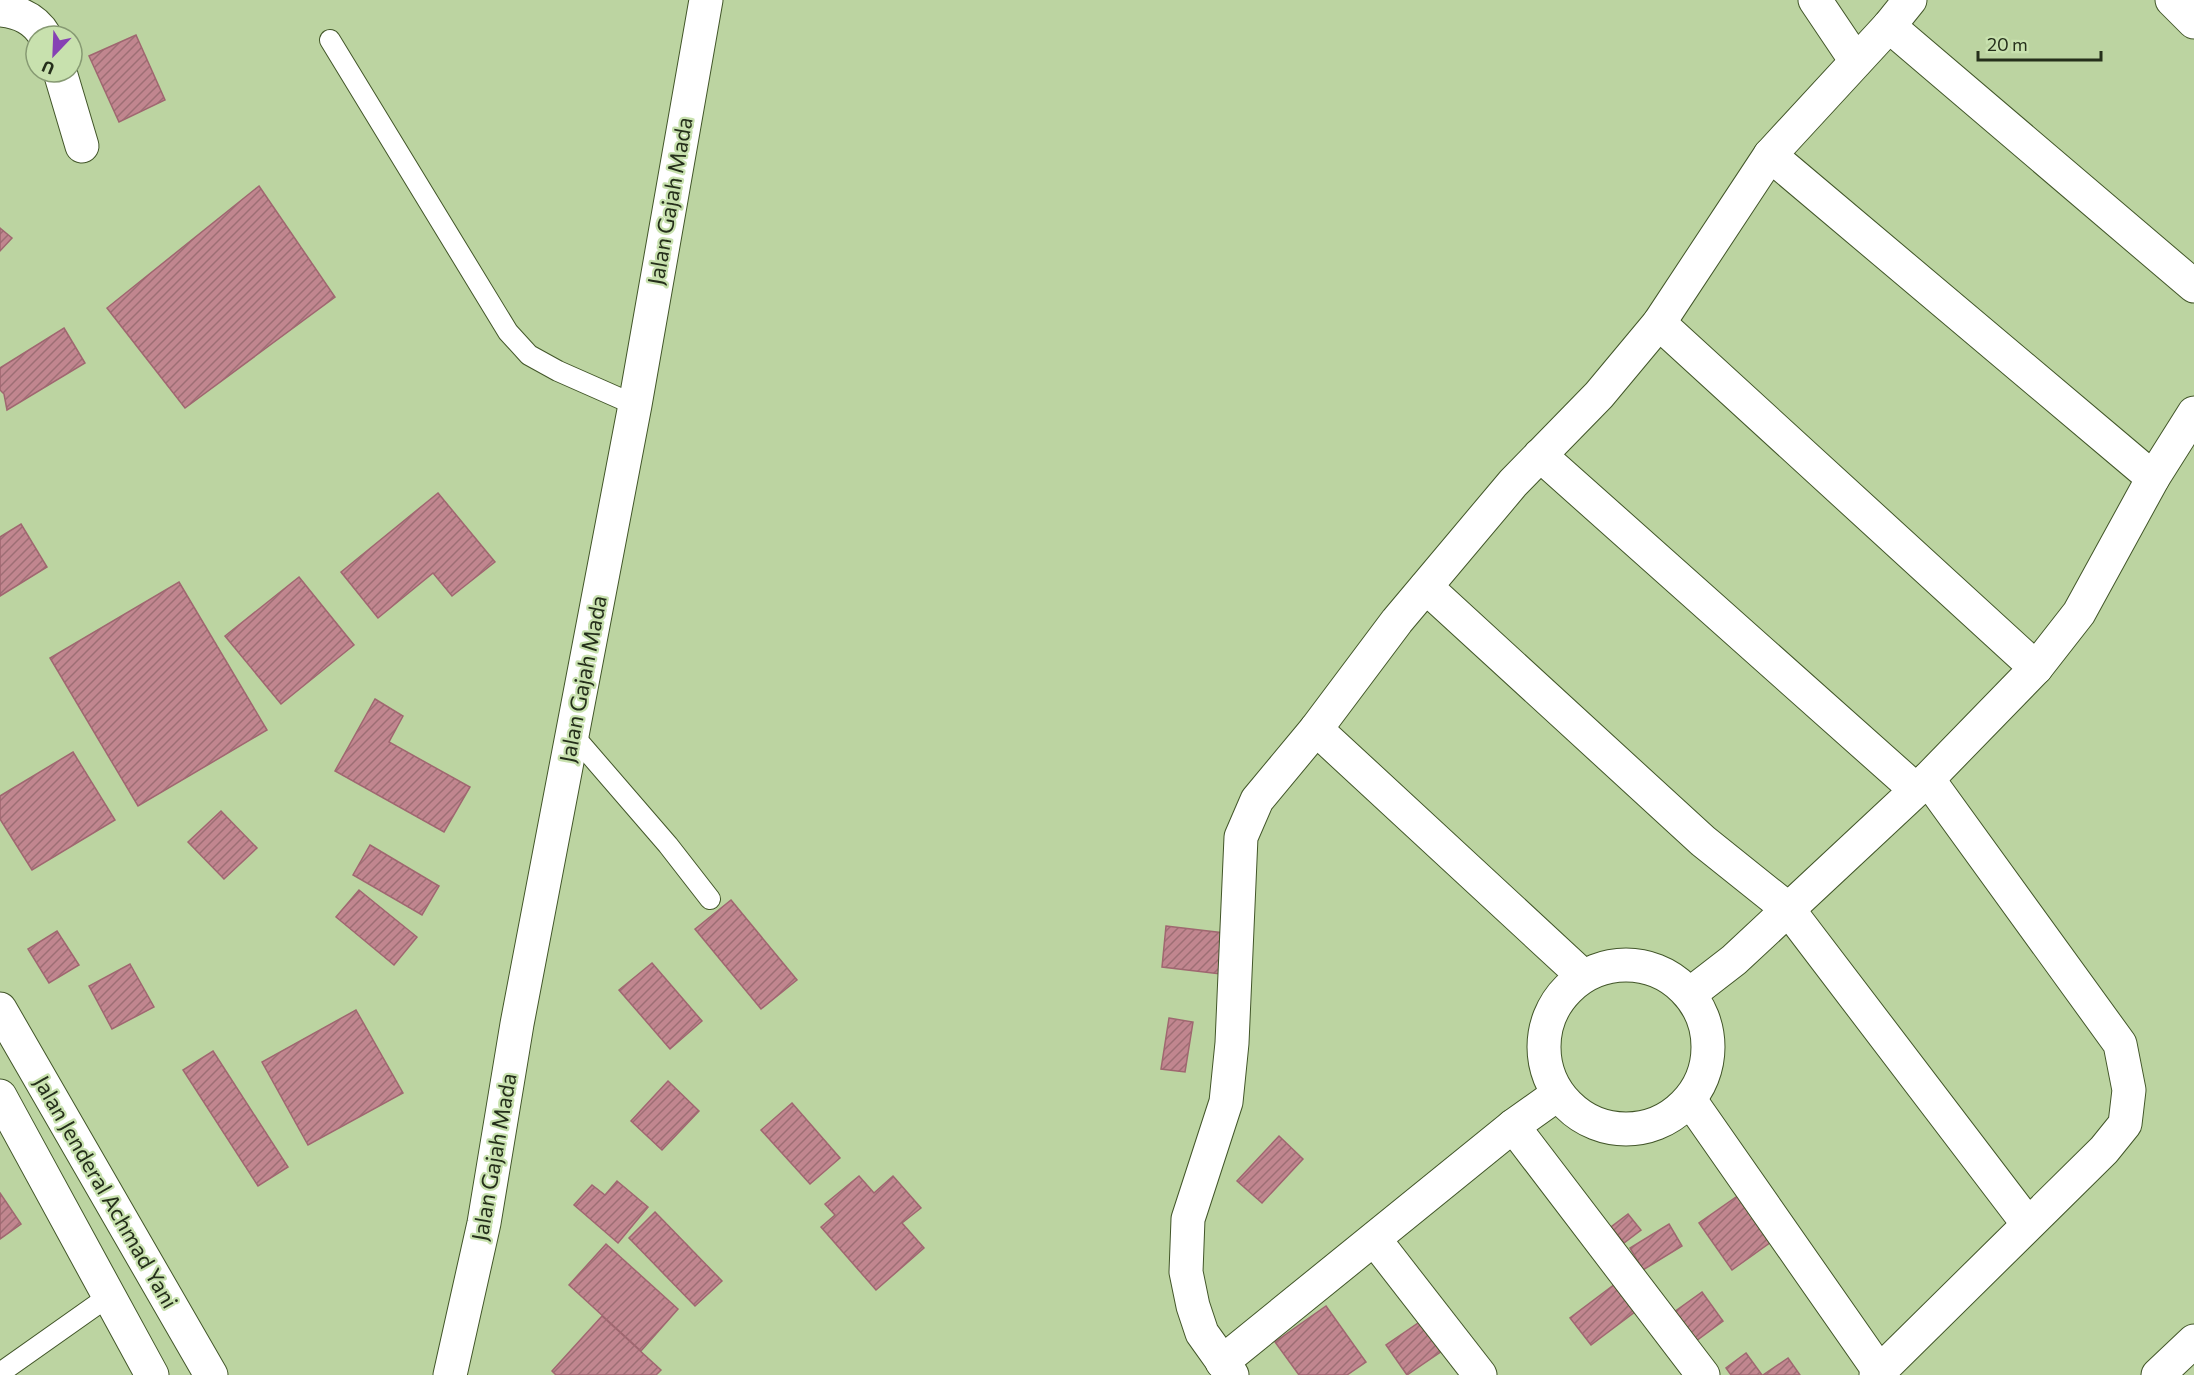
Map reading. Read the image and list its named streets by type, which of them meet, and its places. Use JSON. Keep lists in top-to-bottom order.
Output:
{
  "streets": {
    "street": ["Jalan Gajah Mada", "Jalan Jenderal Achmad Yani"]
  },
  "scale_bar": "20 m",
  "north": "bottom left"
}
